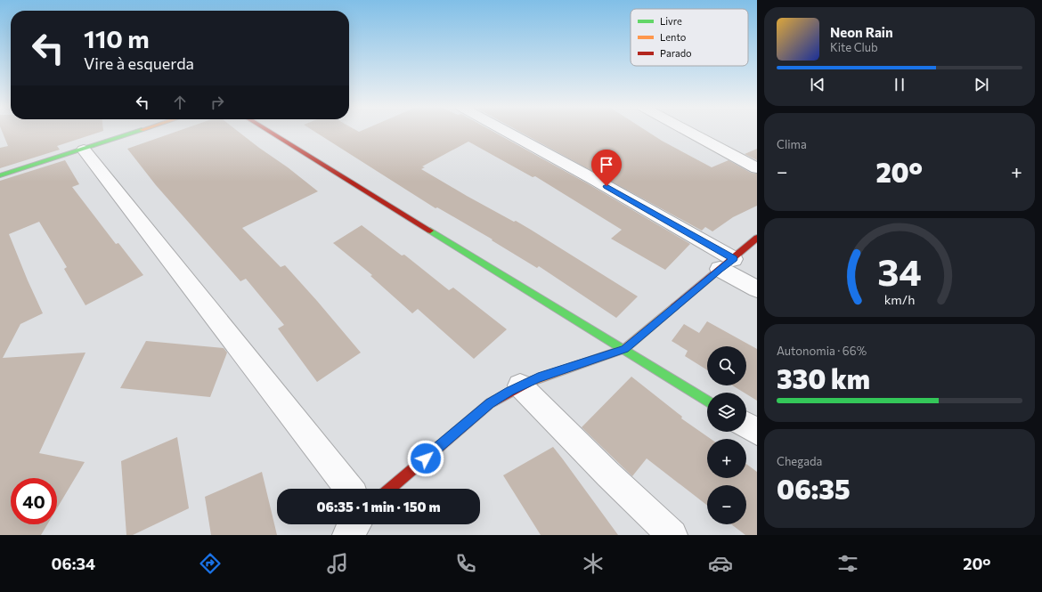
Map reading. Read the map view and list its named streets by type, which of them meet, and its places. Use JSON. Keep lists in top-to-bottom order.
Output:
{
  "legend": ["Livre", "Lento", "Parado"],
  "page": {
    "turn": ["110 m", "Vire à esquerda"],
    "song": ["Neon Rain", "Kite Club"],
    "tile": [
      "Clima",
      ["Autonomia · 66%", "330 km"],
      ["Chegada", "06:35"]
    ],
    "heat": ["−", "20°", "+"],
    "map_buttons": ["+", "−"],
    "limit": "40",
    "trip": "06:35 · 1 min · 150 m",
    "tabs": ["06:34", "20°"],
    "gauge": ["34", "km/h"]
  }
}
